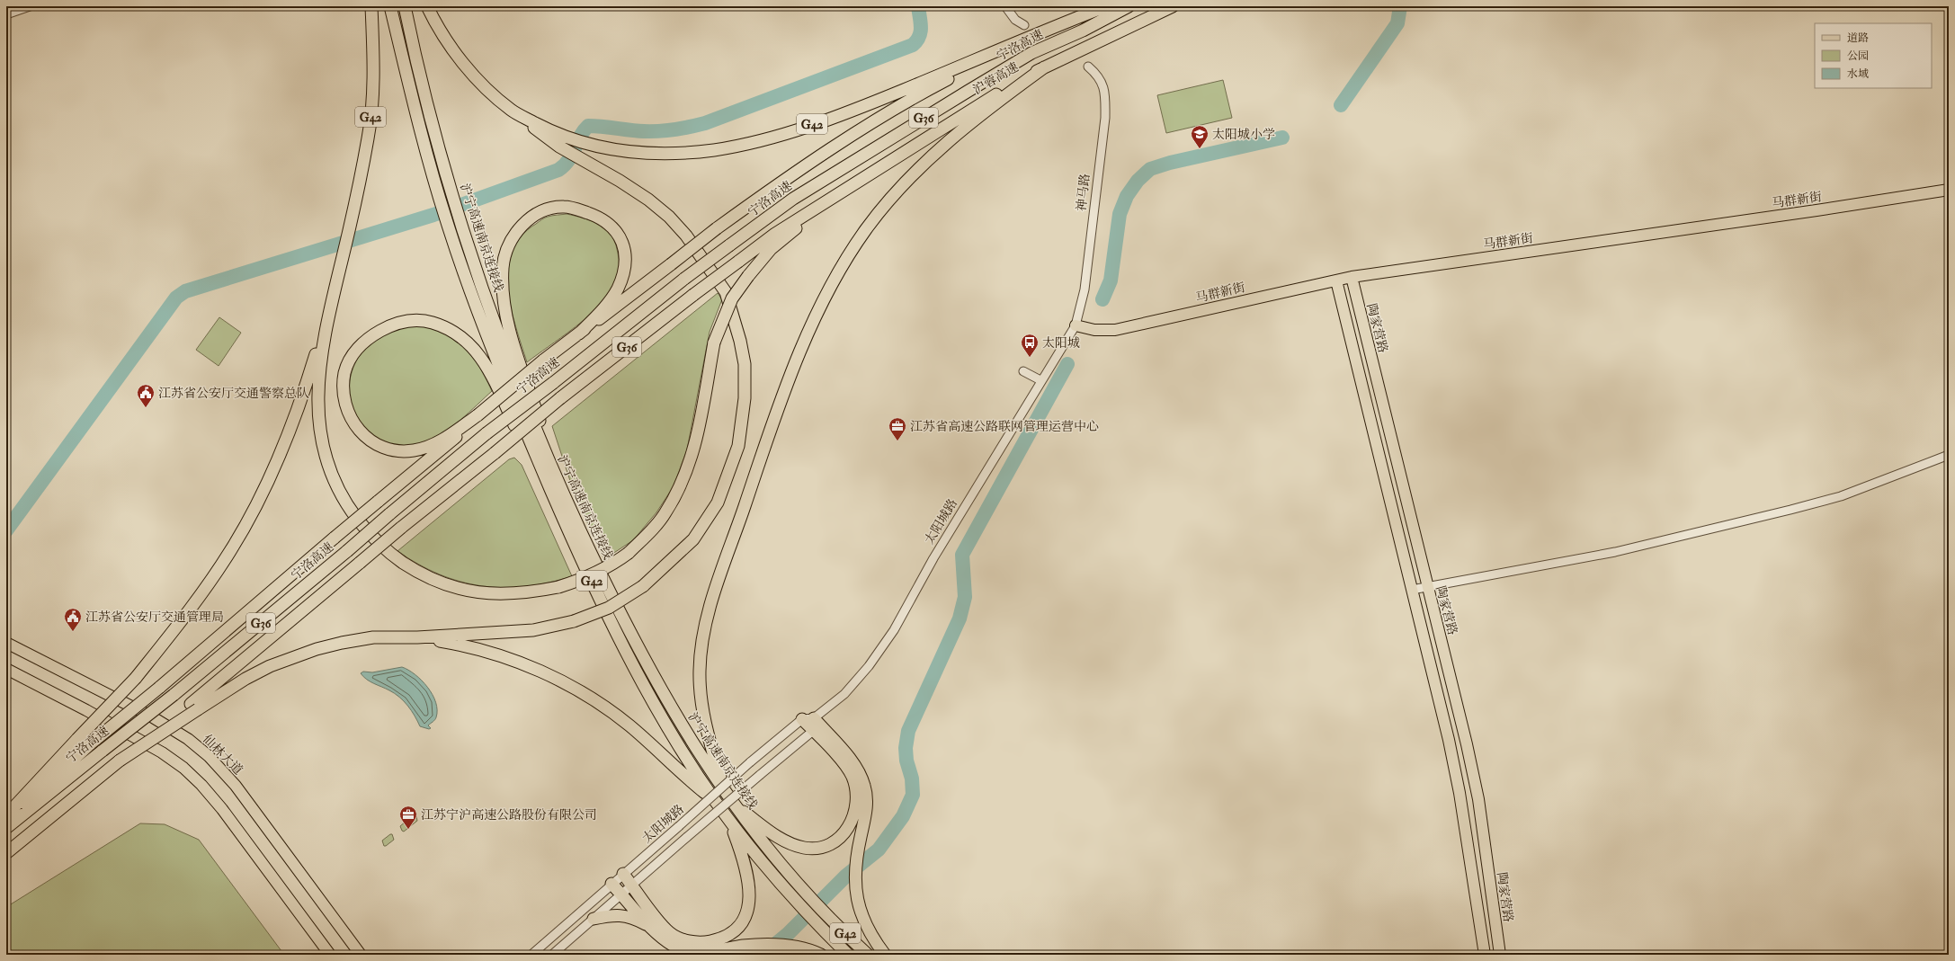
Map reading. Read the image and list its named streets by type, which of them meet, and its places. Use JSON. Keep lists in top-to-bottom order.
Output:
{
  "streets": {
    "highway": [
      "宁洛高速",
      "沪蓉高速",
      "G42",
      "G36",
      "沪宁高速南京连接线"
    ],
    "main road": ["马群新街", "陶家营路", "仙林大道"],
    "street": ["神马路", "太阳城路"]
  },
  "crossings": [
    ["沪蓉高速", "G42"],
    ["沪蓉高速", "G36"],
    ["G42", "G36"],
    ["神马路", "马群新街"],
    ["神马路", "太阳城路"],
    ["马群新街", "陶家营路"],
    ["马群新街", "太阳城路"]
  ],
  "places": {
    "school or university": ["太阳城小学"],
    "bus stop": ["太阳城"],
    "public building": ["江苏省公安厅交通警察总队", "江苏省公安厅交通管理局"],
    "office": ["江苏省高速公路联网管理运营中心", "江苏宁沪高速公路股份有限公司"]
  },
  "legend": ["道路", "公园", "水域"]
}
